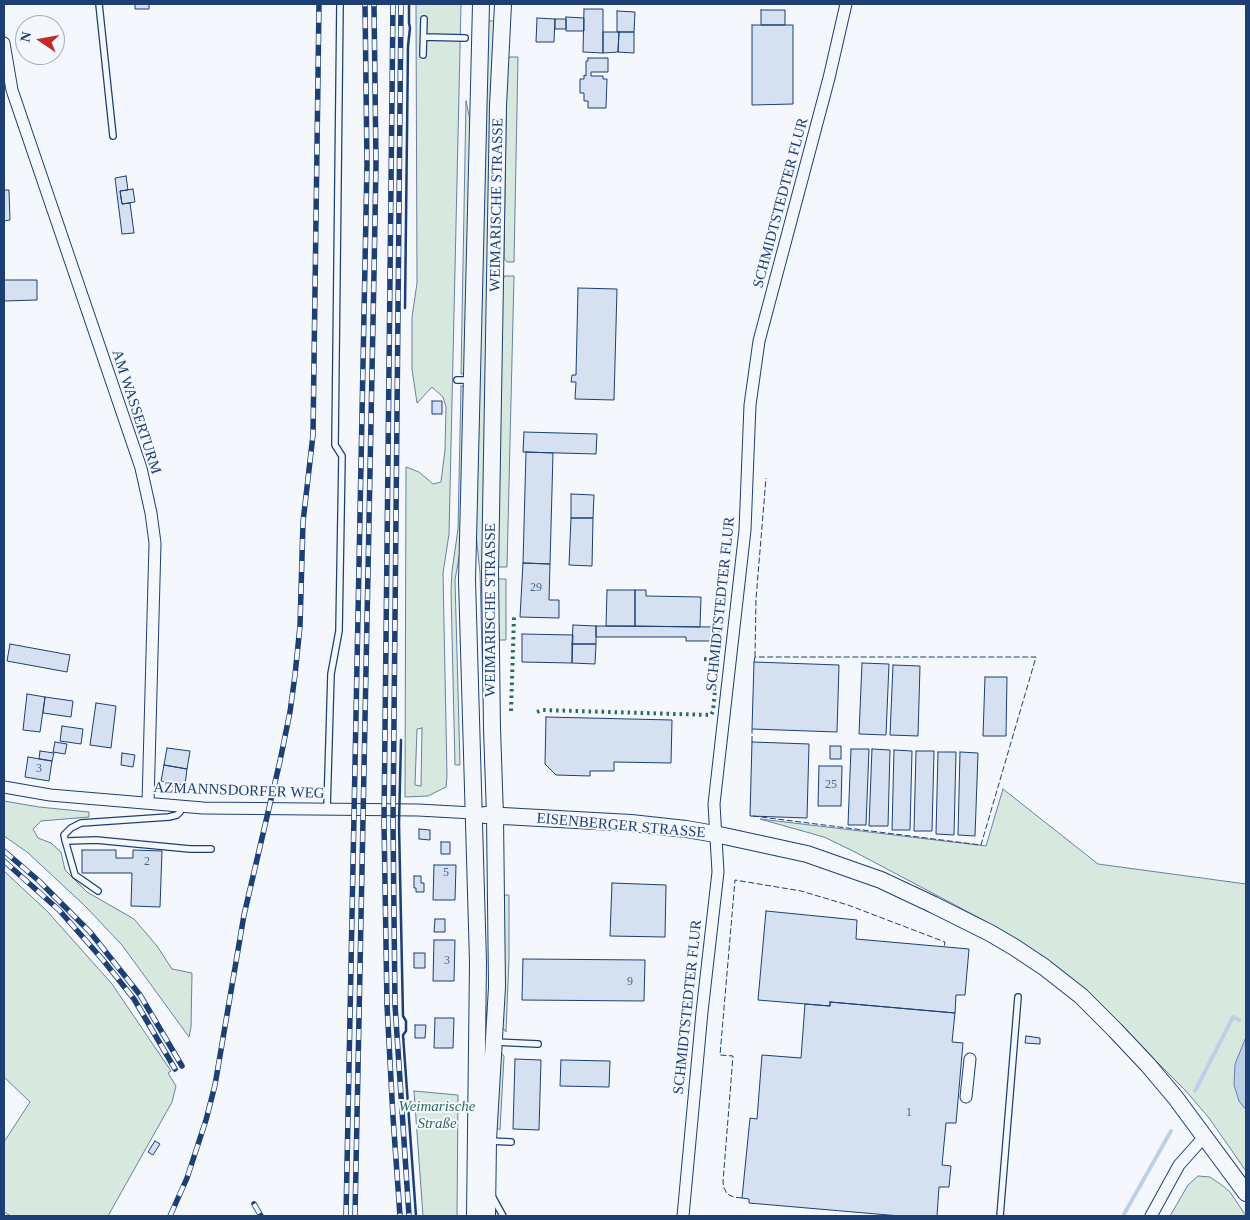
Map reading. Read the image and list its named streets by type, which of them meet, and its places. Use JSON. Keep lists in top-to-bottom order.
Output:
{
  "streets": {
    "main road": ["WEIMARISCHE STRASSE", "EISENBERGER STRASSE"],
    "street": ["SCHMIDTSTEDTER FLUR", "AM WASSERTURM", "AZMANNSDORFER WEG"]
  },
  "crossings": [
    ["SCHMIDTSTEDTER FLUR", "EISENBERGER STRASSE"],
    ["WEIMARISCHE STRASSE", "AZMANNSDORFER WEG"],
    ["WEIMARISCHE STRASSE", "EISENBERGER STRASSE"],
    ["AM WASSERTURM", "AZMANNSDORFER WEG"],
    ["AZMANNSDORFER WEG", "EISENBERGER STRASSE"]
  ],
  "parks": ["Weimarische Straße"],
  "house_numbers": [
    "29",
    "3",
    "25",
    "2",
    "5",
    "3",
    "9",
    "1"
  ],
  "north": "left"
}
